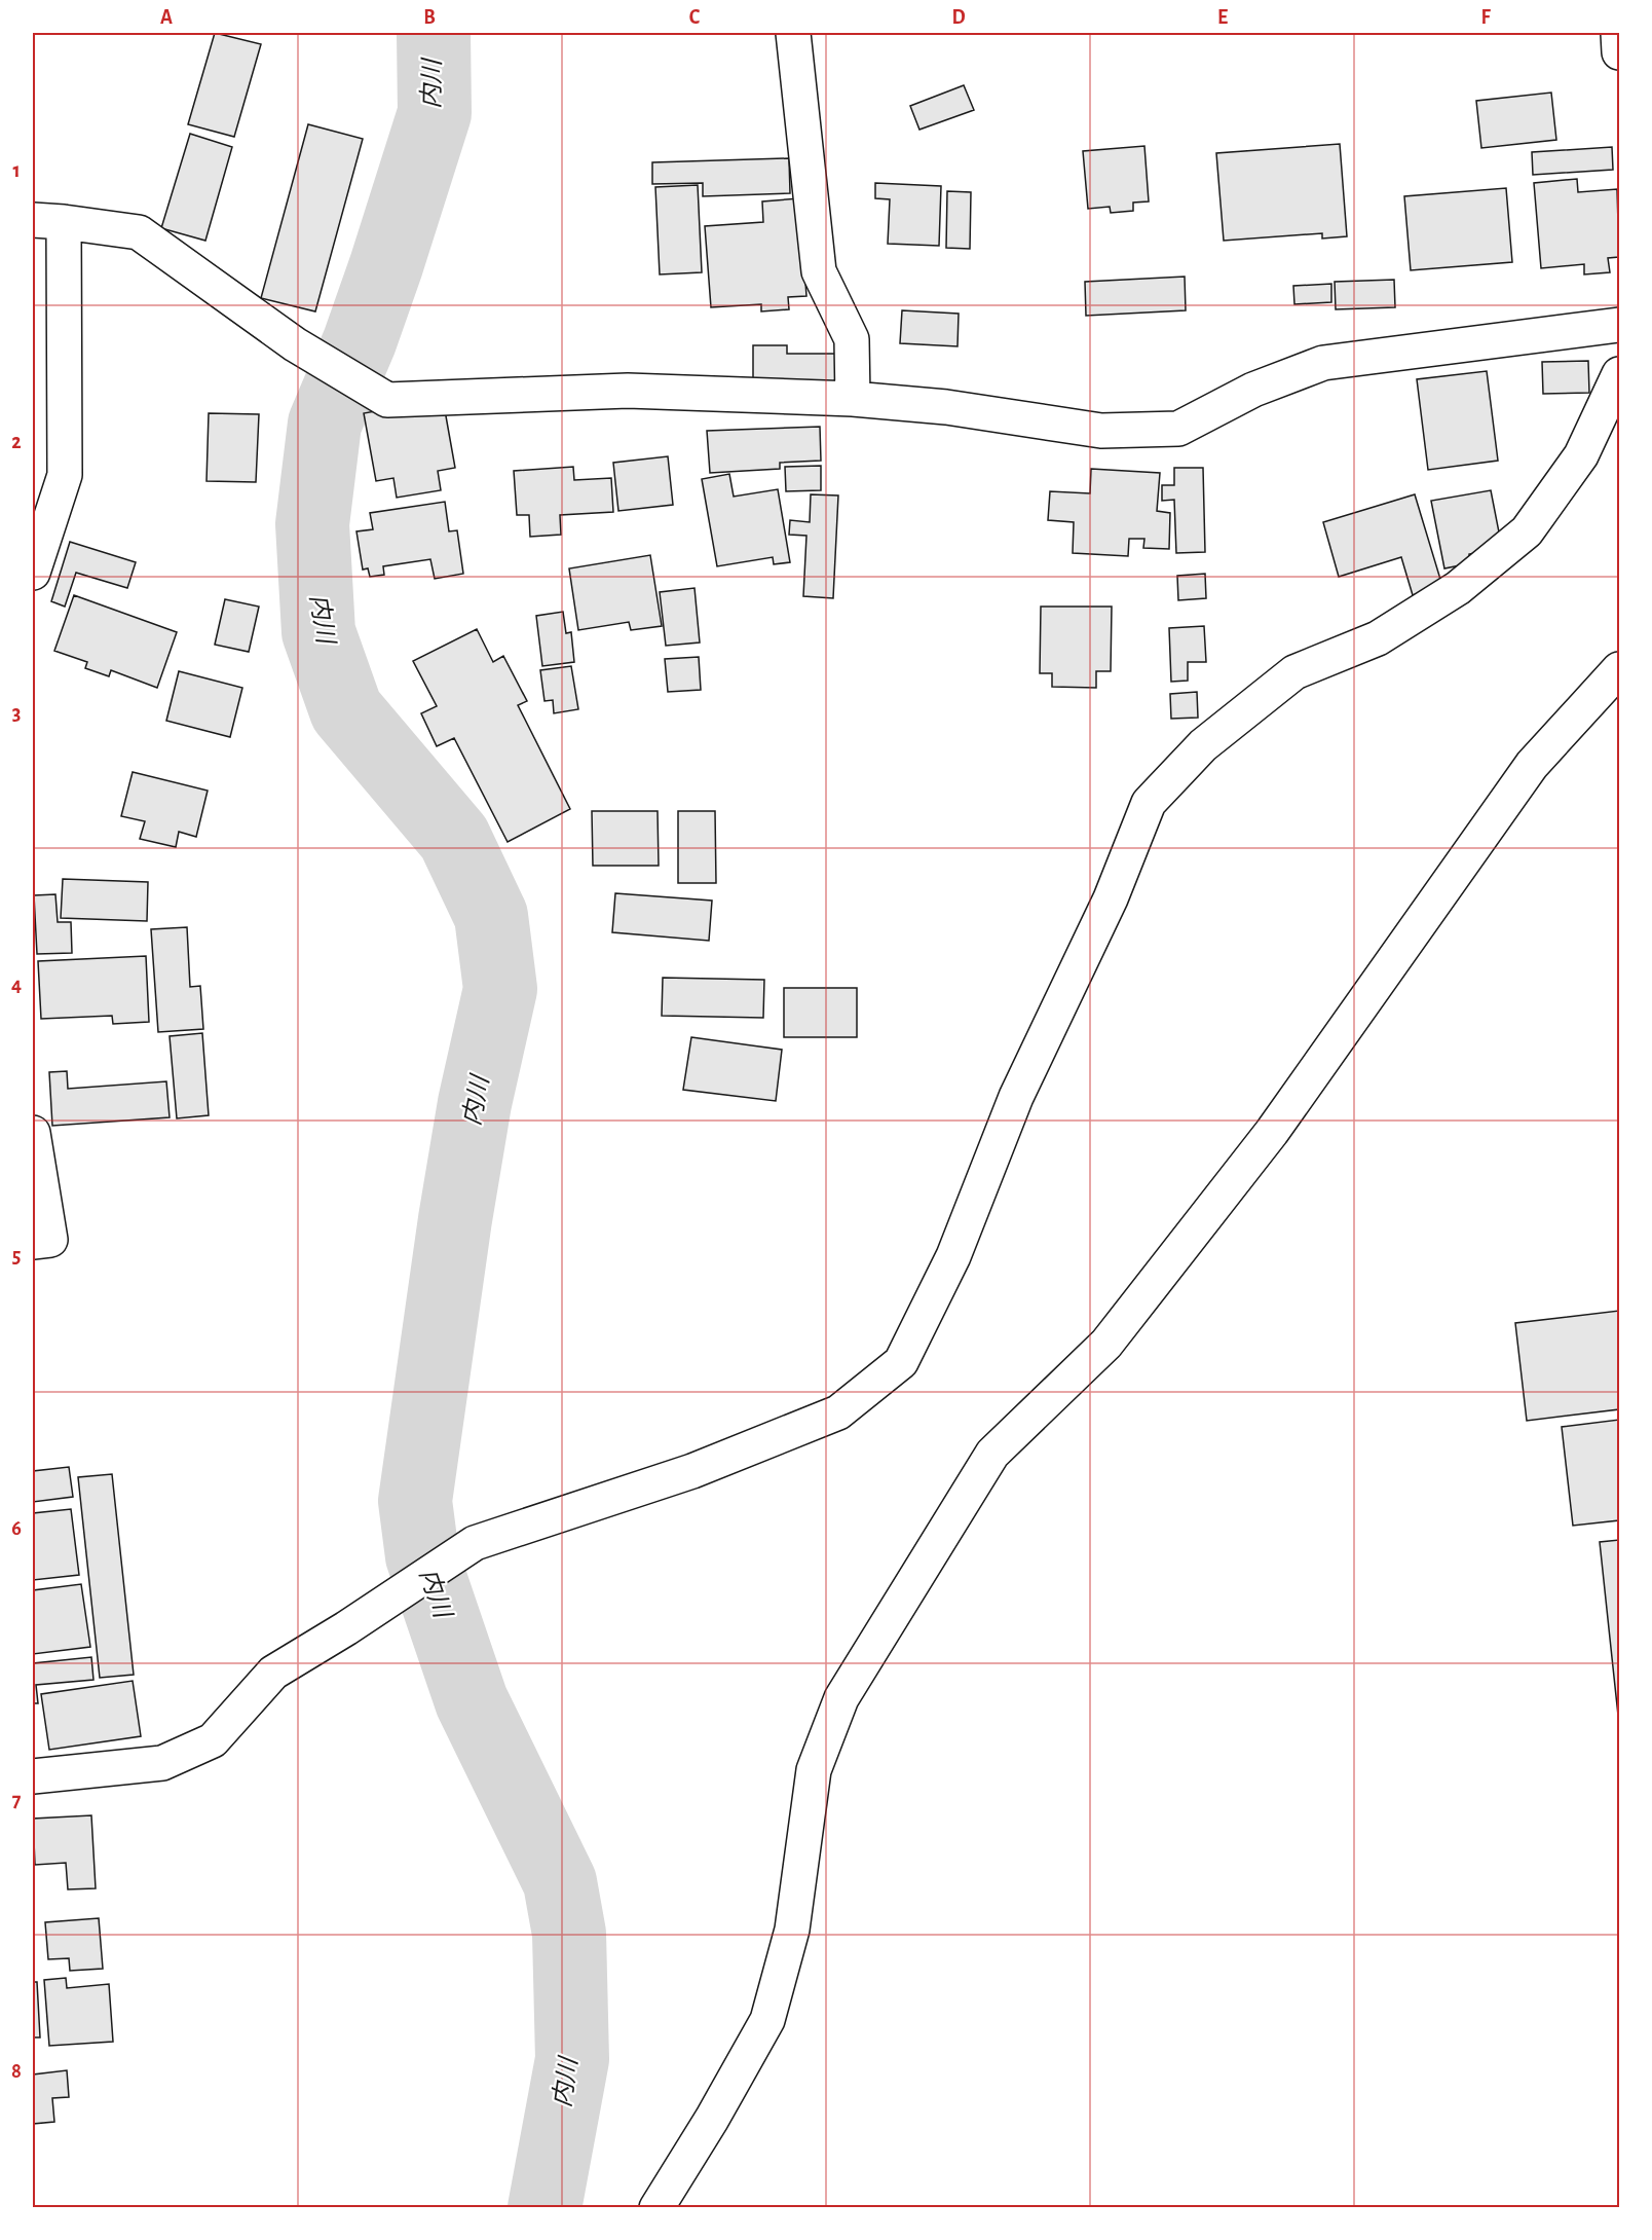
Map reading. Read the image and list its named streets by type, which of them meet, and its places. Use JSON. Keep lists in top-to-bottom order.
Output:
{
  "water": ["内川"],
  "grid": {
    "columns": [
      "A",
      "B",
      "C",
      "D",
      "E",
      "F"
    ],
    "rows": [
      "1",
      "2",
      "3",
      "4",
      "5",
      "6",
      "7",
      "8"
    ]
  }
}
